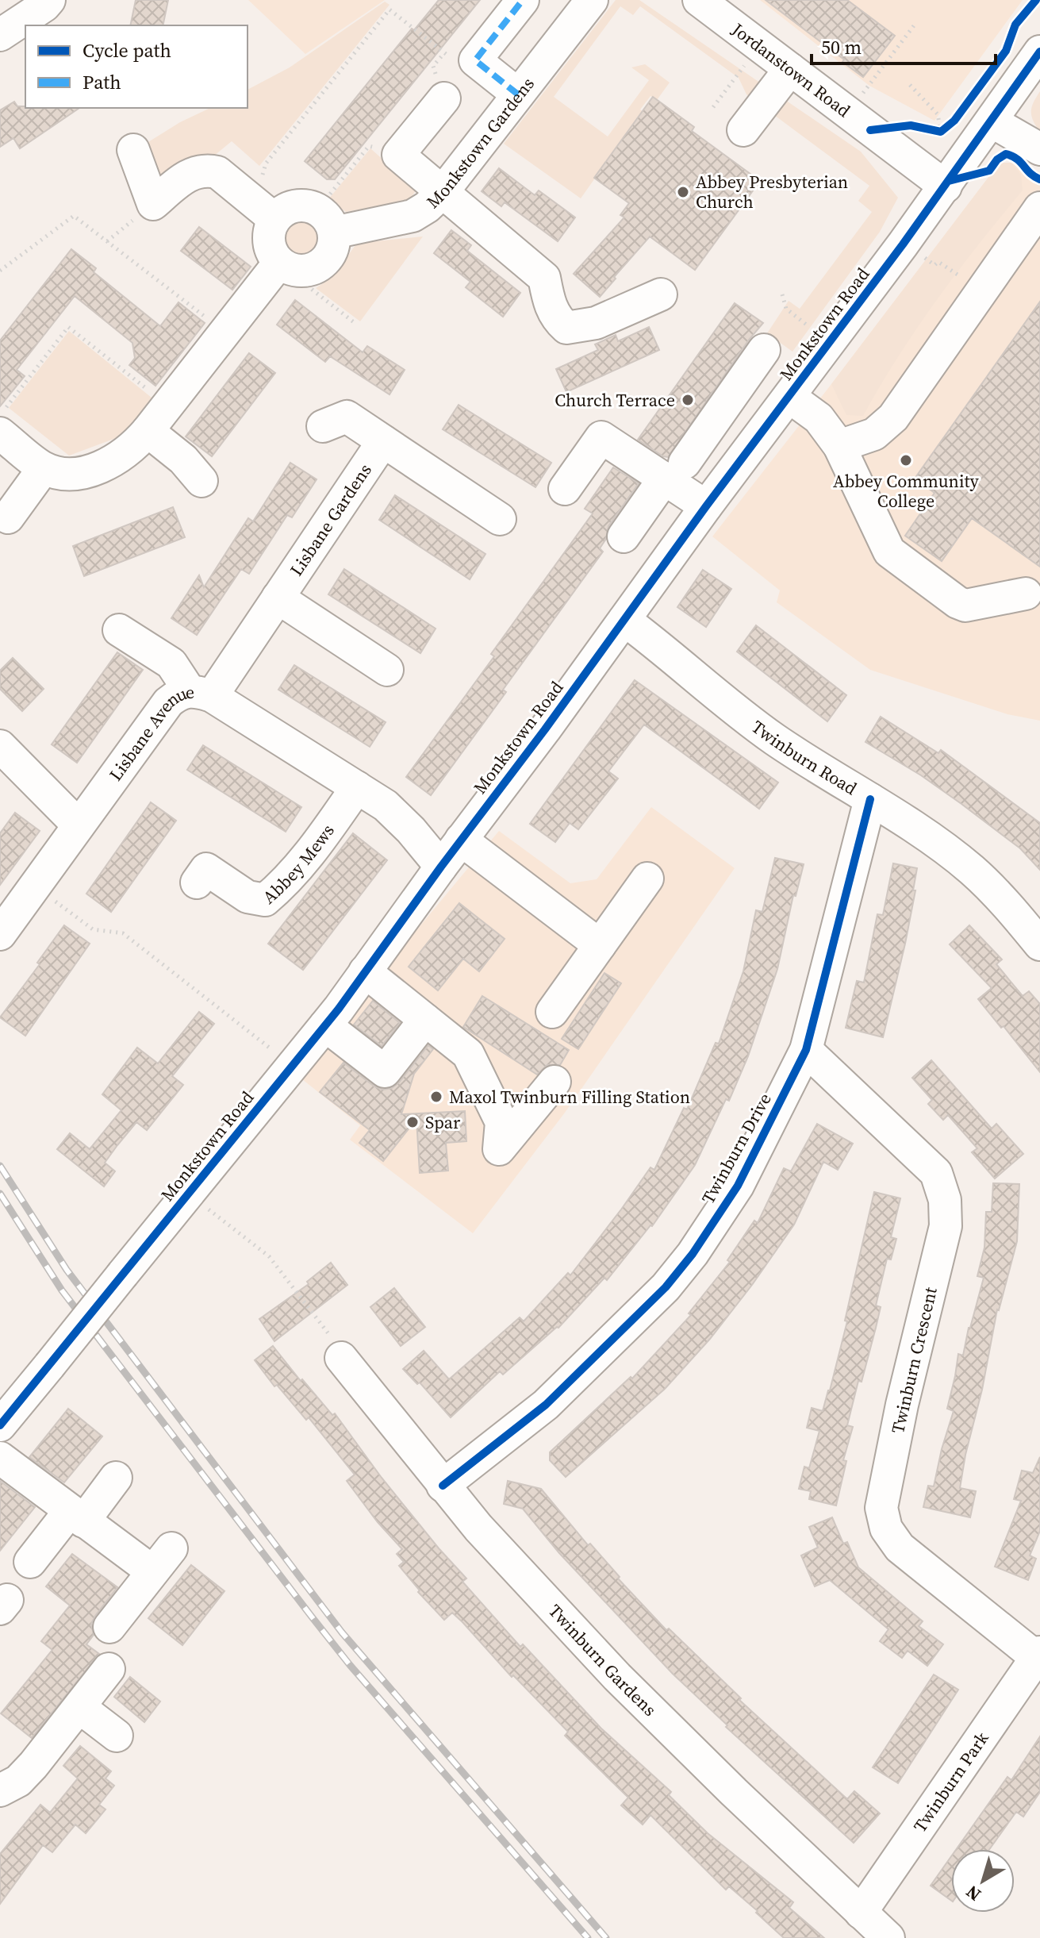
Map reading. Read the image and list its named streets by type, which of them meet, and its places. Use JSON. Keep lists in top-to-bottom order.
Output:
{
  "streets": {
    "street": [
      "Jordanstown Road",
      "Monkstown Gardens",
      "Monkstown Road",
      "Lisbane Gardens",
      "Lisbane Avenue",
      "Twinburn Road",
      "Abbey Mews",
      "Twinburn Drive",
      "Twinburn Crescent",
      "Twinburn Gardens",
      "Twinburn Park"
    ]
  },
  "crossings": [
    ["Jordanstown Road", "Monkstown Road"],
    ["Monkstown Road", "Lisbane Avenue"],
    ["Monkstown Road", "Twinburn Road"],
    ["Lisbane Gardens", "Lisbane Avenue"],
    ["Lisbane Avenue", "Abbey Mews"],
    ["Twinburn Road", "Twinburn Drive"],
    ["Twinburn Drive", "Twinburn Crescent"],
    ["Twinburn Drive", "Twinburn Gardens"],
    ["Twinburn Crescent", "Twinburn Park"],
    ["Twinburn Gardens", "Twinburn Park"]
  ],
  "places": [
    "Abbey Presbyterian Church",
    "Church Terrace",
    "Abbey Community College",
    "Maxol Twinburn Filling Station",
    "Spar"
  ],
  "legend": ["Cycle path", "Path"],
  "scale_bar": "50 m",
  "north": "bottom left"
}
